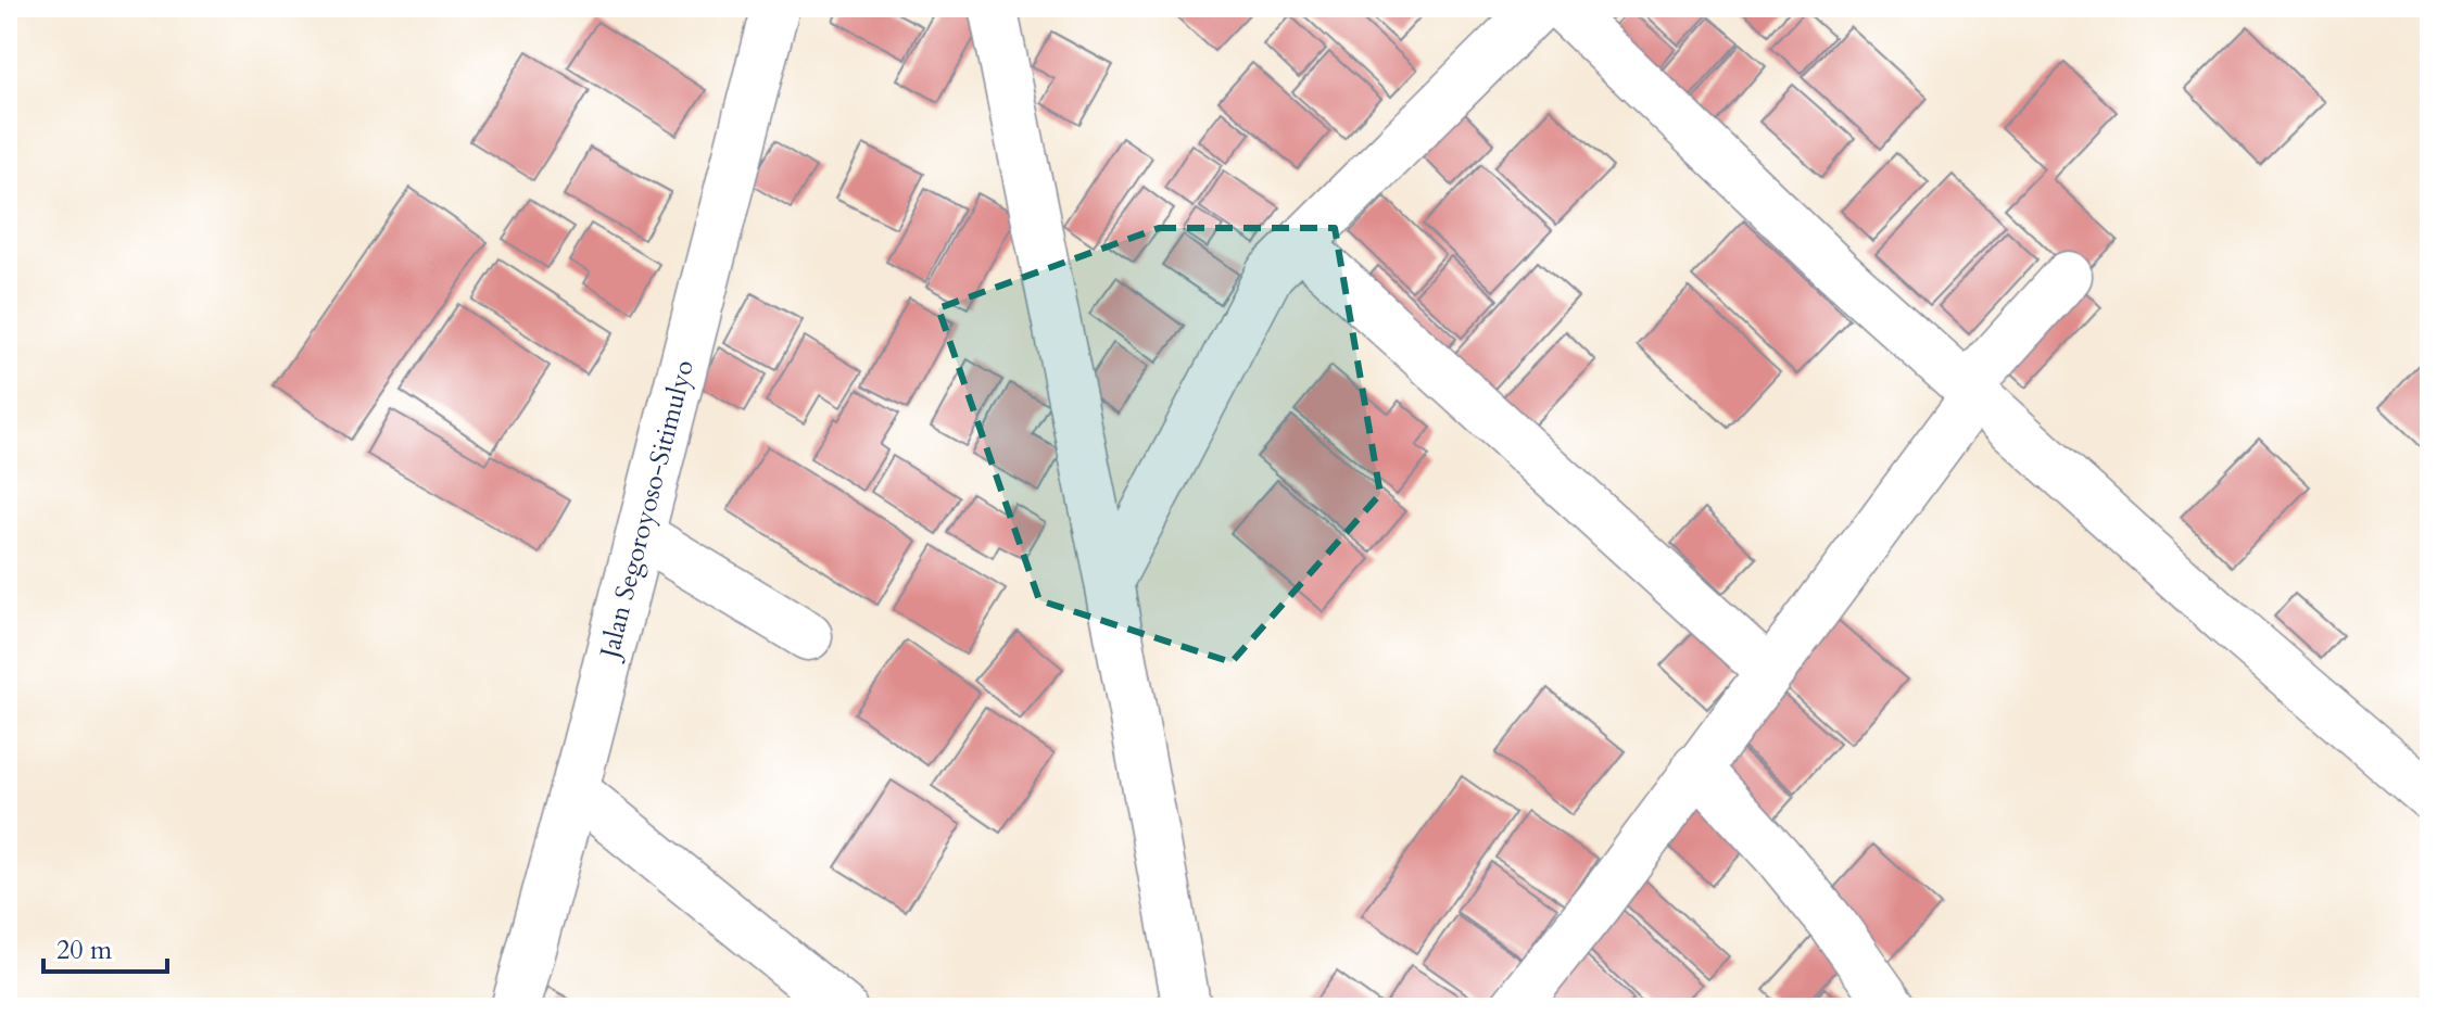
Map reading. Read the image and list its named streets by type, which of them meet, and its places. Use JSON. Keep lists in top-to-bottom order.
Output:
{
  "streets": {
    "street": ["Jalan Segoroyoso-Sitimulyo"]
  },
  "scale_bar": "20 m"
}
